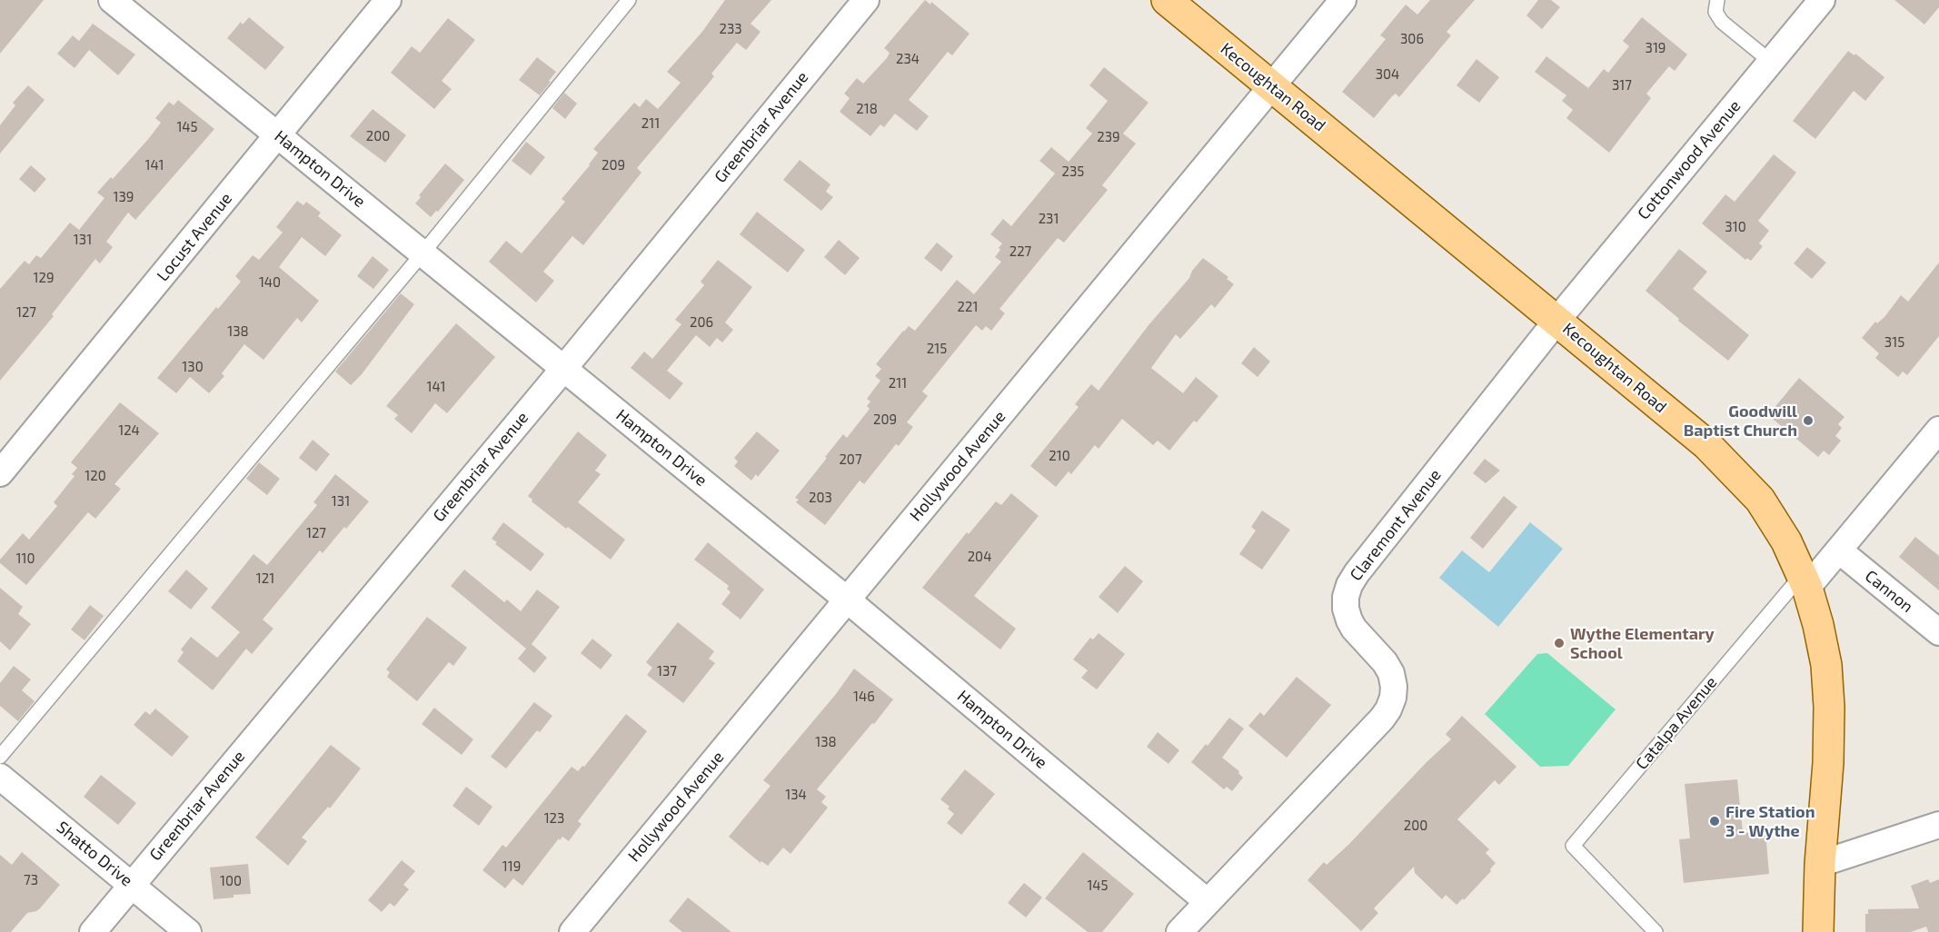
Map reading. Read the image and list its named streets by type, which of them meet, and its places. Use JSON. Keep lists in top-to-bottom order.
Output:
{
  "streets": {
    "main road": ["Kecoughtan Road"],
    "street": [
      "Greenbriar Avenue",
      "Cottonwood Avenue",
      "Hampton Drive",
      "Locust Avenue",
      "Hollywood Avenue",
      "Claremont Avenue",
      "Cannon",
      "Catalpa Avenue",
      "Shatto Drive"
    ]
  },
  "crossings": [
    ["Kecoughtan Road", "Cottonwood Avenue"],
    ["Kecoughtan Road", "Hollywood Avenue"],
    ["Kecoughtan Road", "Claremont Avenue"],
    ["Kecoughtan Road", "Catalpa Avenue"],
    ["Greenbriar Avenue", "Hampton Drive"],
    ["Greenbriar Avenue", "Shatto Drive"],
    ["Cottonwood Avenue", "Claremont Avenue"],
    ["Hampton Drive", "Locust Avenue"],
    ["Hampton Drive", "Hollywood Avenue"],
    ["Hampton Drive", "Claremont Avenue"],
    ["Cannon", "Catalpa Avenue"]
  ],
  "places": ["Goodwill Baptist Church", "Wythe Elementary School", "Fire Station 3 - Wythe"],
  "house_numbers": [
    "233",
    "306",
    "319",
    "234",
    "304",
    "317",
    "218",
    "211",
    "145",
    "200",
    "239",
    "141",
    "209",
    "235",
    "139",
    "231",
    "310",
    "131",
    "227",
    "129",
    "140",
    "221",
    "127",
    "206",
    "138",
    "315",
    "215",
    "130",
    "211",
    "141",
    "209",
    "124",
    "210",
    "207",
    "120",
    "203",
    "131",
    "127",
    "204",
    "110",
    "121",
    "137",
    "146",
    "138",
    "134",
    "123",
    "200",
    "119",
    "73",
    "100",
    "145"
  ]
}
